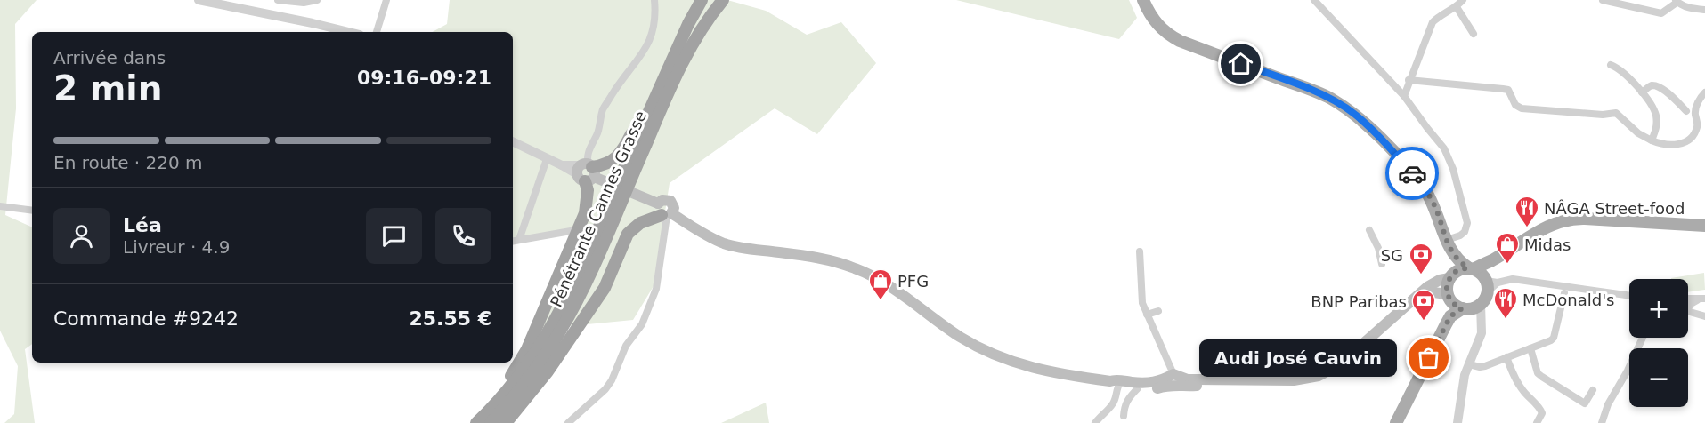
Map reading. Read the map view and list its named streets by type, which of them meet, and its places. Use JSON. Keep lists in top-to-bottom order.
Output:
{
  "streets": {
    "highway": ["Pénétrante Cannes Grasse"]
  },
  "places": {
    "restaurant": ["NÂGA Street-food", "McDonald's"],
    "shop": ["Midas", "PFG"],
    "bank": ["SG", "BNP Paribas"],
    "other": ["Audi José Cauvin"]
  },
  "page": {
    "heading": ["2 min", "Arrivée dans", "09:16–09:21"],
    "panel": [
      "Léa",
      "Livreur · 4.9",
      "Commande #9242",
      "25.55 €"
    ],
    "bar": "En route · 220 m",
    "map_buttons": ["+", "−"],
    "bubble": "Audi José Cauvin"
  }
}
